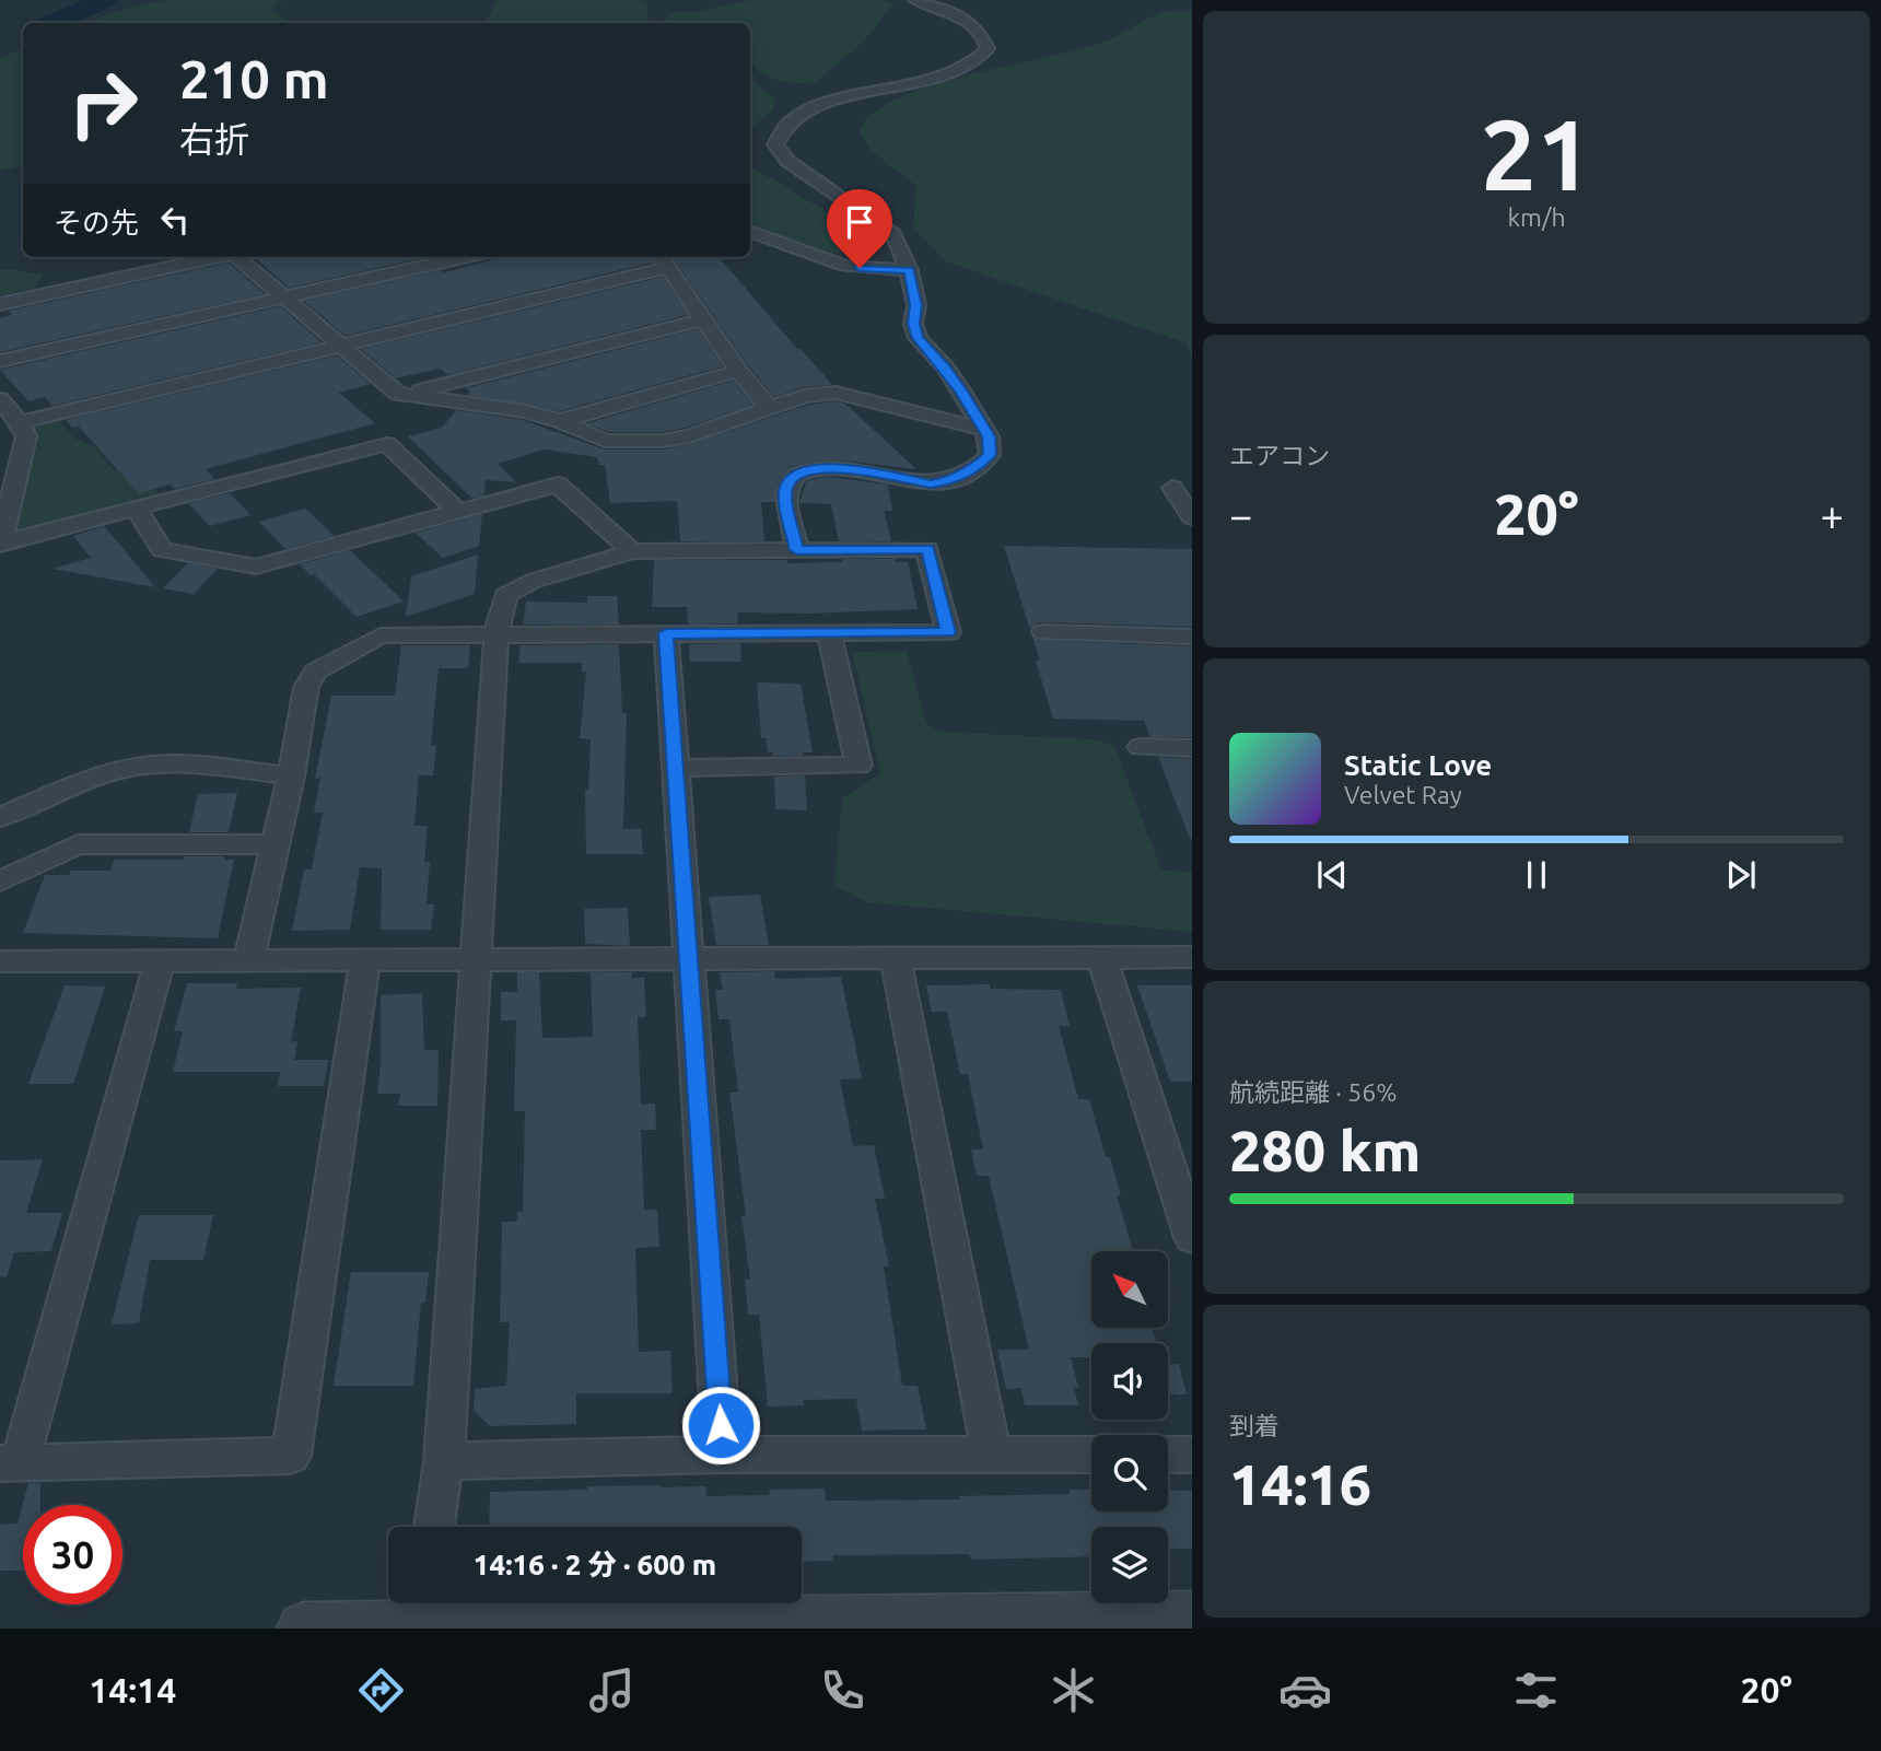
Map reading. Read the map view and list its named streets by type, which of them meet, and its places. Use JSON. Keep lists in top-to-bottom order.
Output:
{
  "north": "top left",
  "page": {
    "tile": [
      ["21", "km/h"],
      "エアコン",
      ["航続距離 · 56%", "280 km"],
      ["到着", "14:16"]
    ],
    "turn": ["210 m", "右折"],
    "then": "その先",
    "heat": ["−", "20°", "+"],
    "song": ["Static Love", "Velvet Ray"],
    "limit": "30",
    "trip": "14:16 · 2 分 · 600 m",
    "tabs": ["14:14", "20°"]
  }
}
